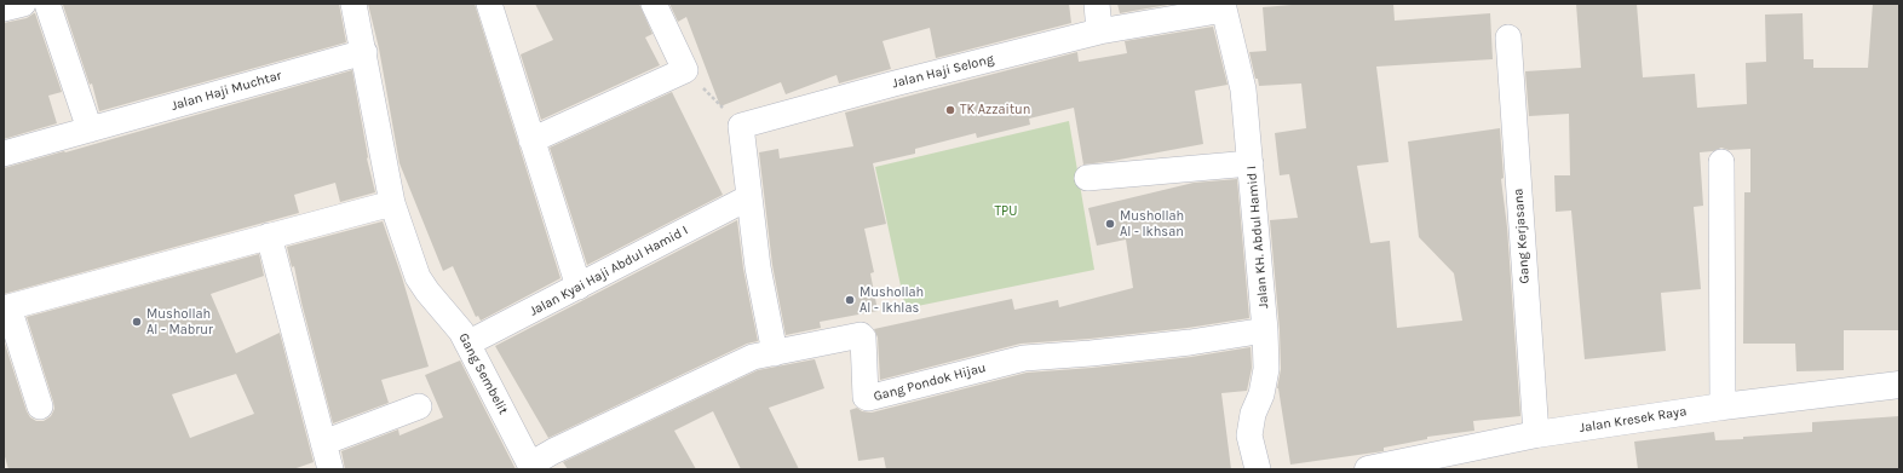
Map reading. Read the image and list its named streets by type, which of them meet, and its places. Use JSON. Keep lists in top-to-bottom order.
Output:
{
  "streets": {
    "street": [
      "Jalan Haji Selong",
      "Jalan Haji Muchtar",
      "Gang Kerjasana",
      "Jalan KH. Abdul Hamid I",
      "Jalan Kyai Haji Abdul Hamid I",
      "Gang Sembelit",
      "Gang Pondok Hijau",
      "Jalan Kresek Raya"
    ]
  },
  "crossings": [
    ["Jalan Haji Selong", "Jalan KH. Abdul Hamid I"],
    ["Jalan Haji Muchtar", "Gang Sembelit"],
    ["Gang Kerjasana", "Jalan Kresek Raya"],
    ["Jalan KH. Abdul Hamid I", "Gang Pondok Hijau"],
    ["Jalan Kyai Haji Abdul Hamid I", "Gang Sembelit"],
    ["Gang Sembelit", "Gang Pondok Hijau"]
  ],
  "parks": ["TPU"],
  "places": [
    "TK Azzaitun",
    "Mushollah Al - Ikhsan",
    "Mushollah Al - Ikhlas",
    "Mushollah Al - Mabrur"
  ]
}
